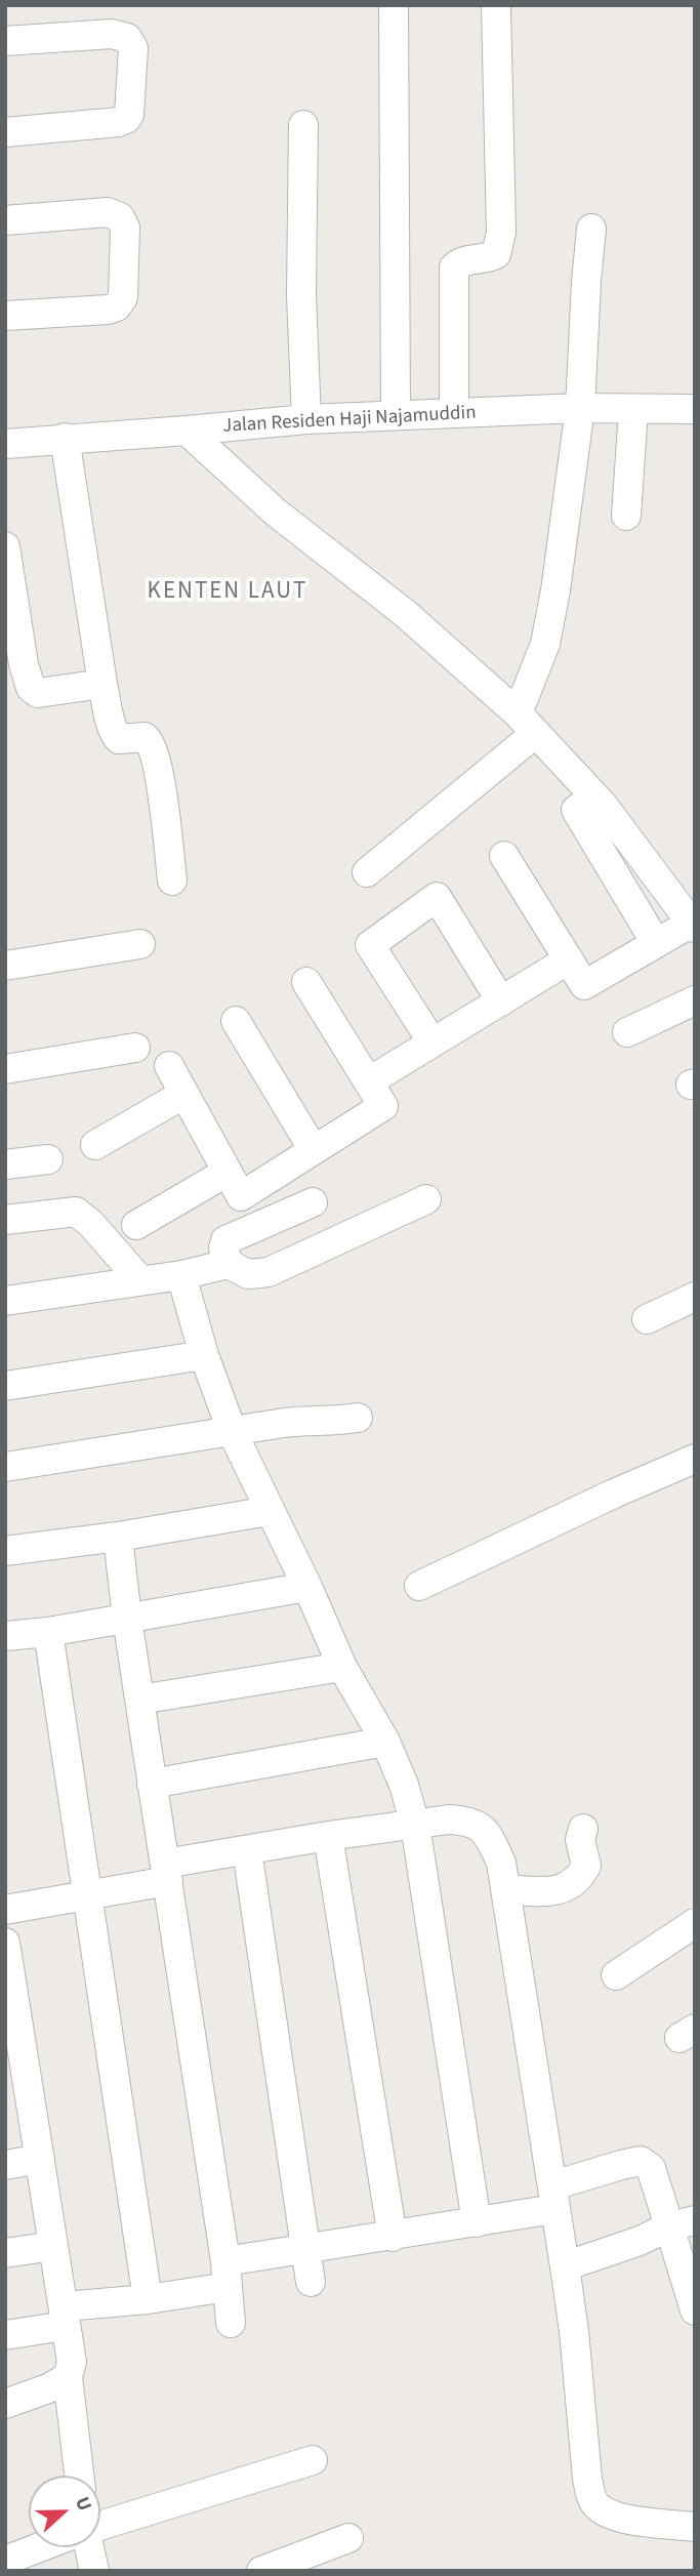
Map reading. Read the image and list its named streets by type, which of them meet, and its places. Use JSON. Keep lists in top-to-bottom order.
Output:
{
  "streets": {
    "street": ["Jalan Residen Haji Najamuddin"]
  },
  "districts": ["KENTEN LAUT"],
  "north": "right"
}
